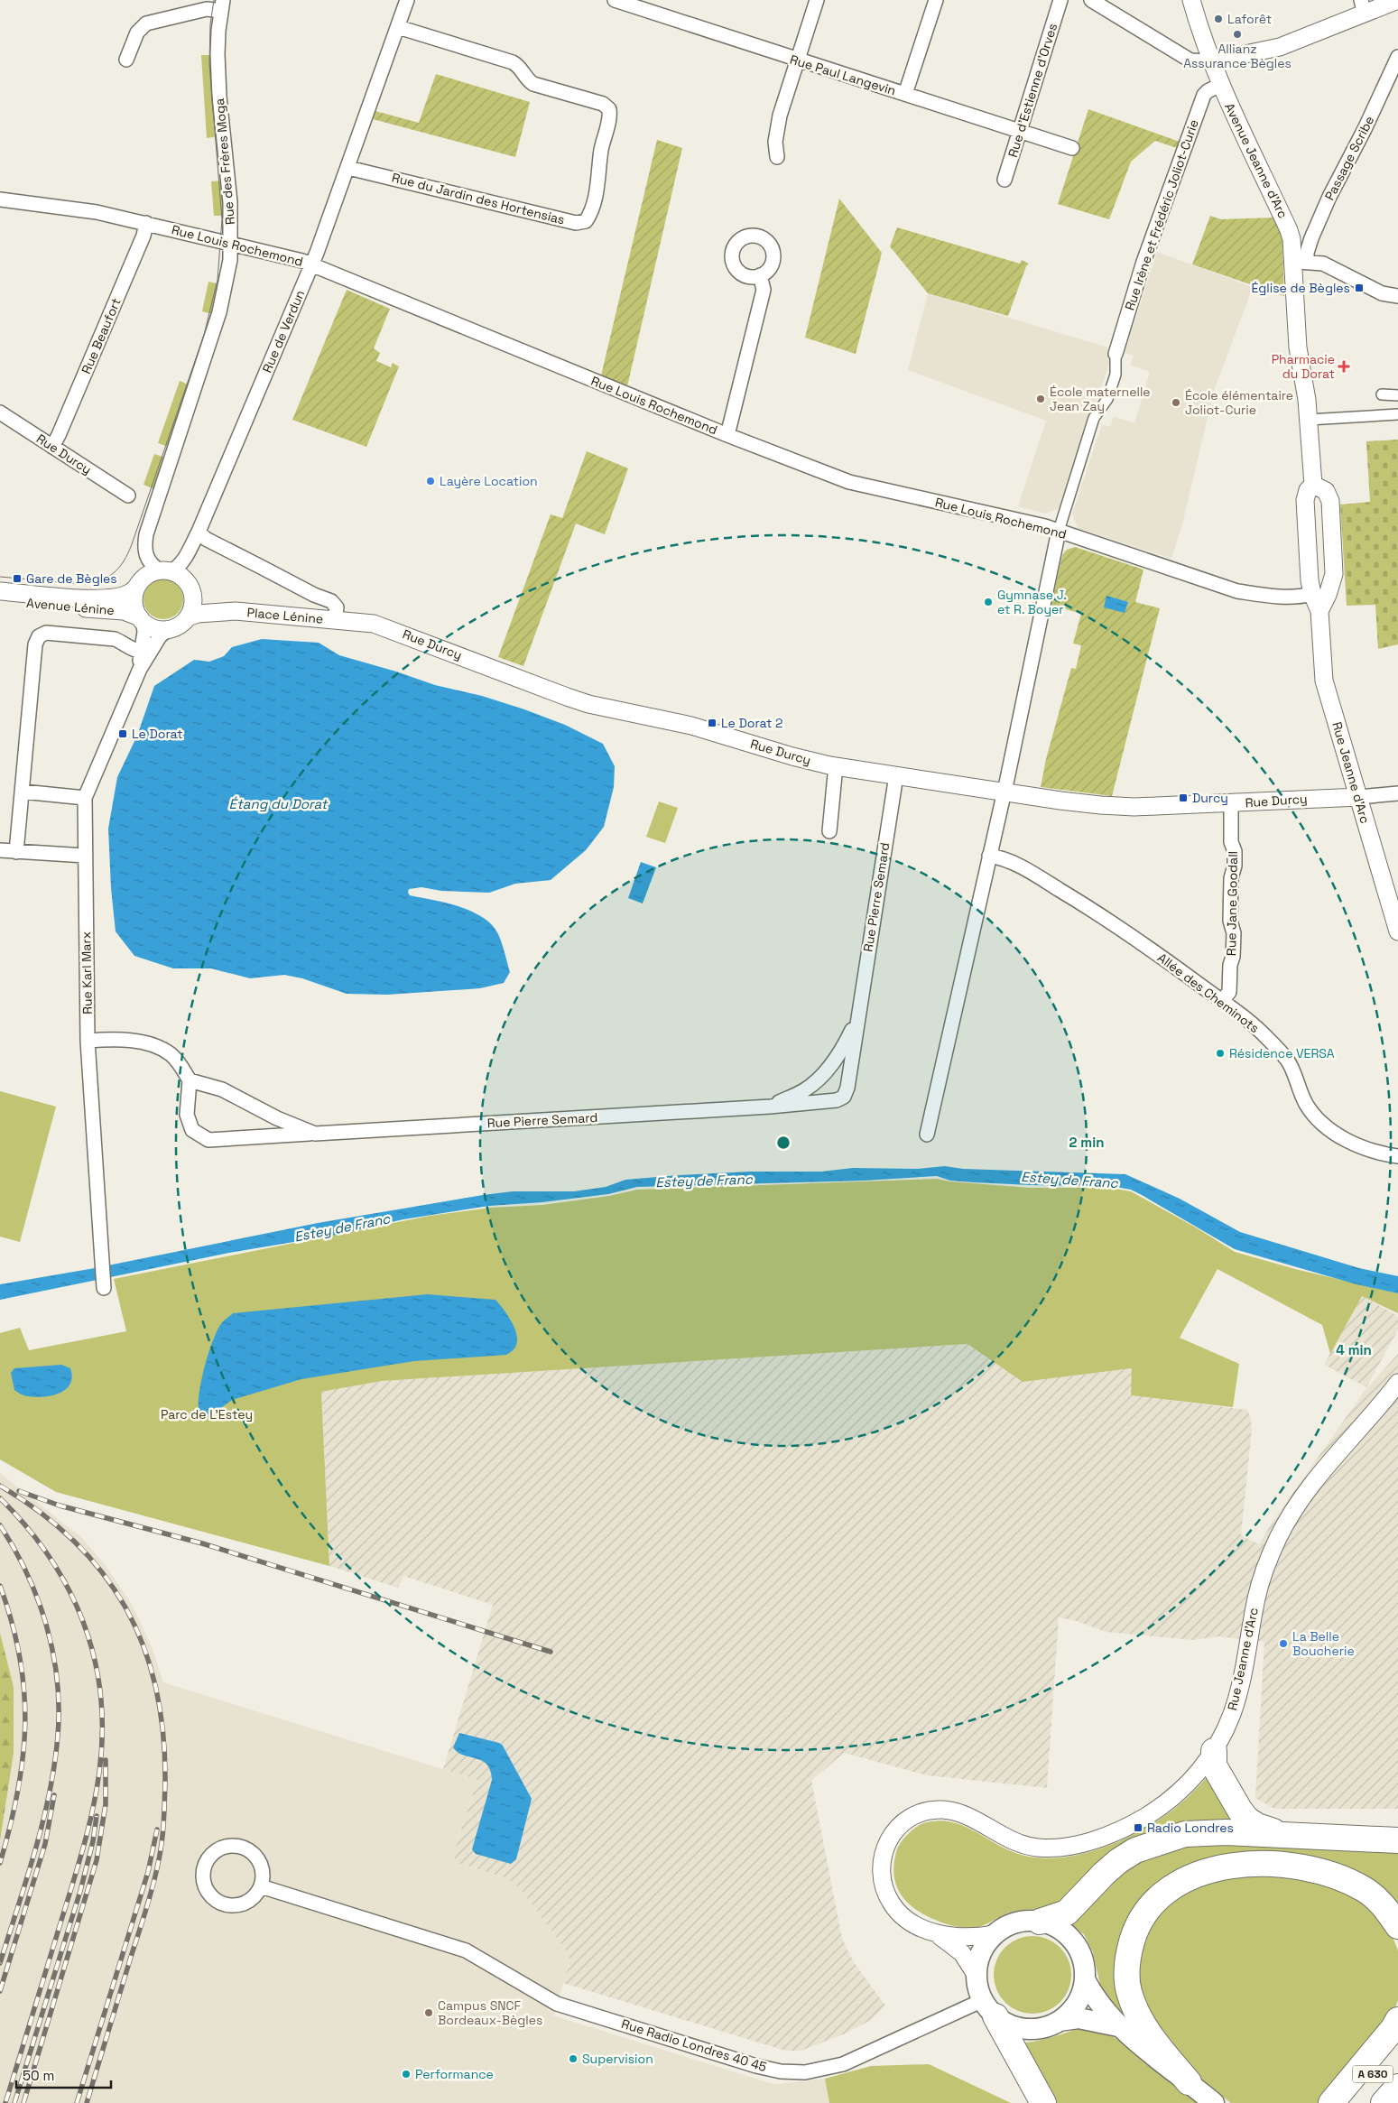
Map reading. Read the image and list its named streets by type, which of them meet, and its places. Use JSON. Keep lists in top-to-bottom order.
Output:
{
  "streets": {
    "highway": ["A 630"],
    "street": [
      "Rue Paul Langevin",
      "Rue d'Estienne d'Orves",
      "Passage Scribe",
      "Avenue Jeanne d'Arc",
      "Rue des Frères Moga",
      "Rue du Jardin des Hortensias",
      "Rue Irène et Frédéric Joliot-Curie",
      "Rue Louis Rochemond",
      "Rue de Verdun",
      "Rue Beaufort",
      "Rue Durcy",
      "Avenue Lénine",
      "Place Lénine",
      "Rue Jeanne d'Arc",
      "Rue Pierre Semard",
      "Rue Jane Goodall",
      "Rue Karl Marx",
      "Allée des Cheminots",
      "Rue Radio Londres 40 45"
    ]
  },
  "crossings": [
    ["Rue Paul Langevin", "Rue d'Estienne d'Orves"],
    ["Passage Scribe", "Avenue Jeanne d'Arc"],
    ["Passage Scribe", "Rue Jeanne d'Arc"],
    ["Avenue Jeanne d'Arc", "Rue Irène et Frédéric Joliot-Curie"],
    ["Avenue Jeanne d'Arc", "Rue Jeanne d'Arc"],
    ["Rue des Frères Moga", "Rue Louis Rochemond"],
    ["Rue des Frères Moga", "Place Lénine"],
    ["Rue du Jardin des Hortensias", "Rue de Verdun"],
    ["Rue Louis Rochemond", "Rue de Verdun"],
    ["Rue Louis Rochemond", "Rue Beaufort"],
    ["Rue Louis Rochemond", "Rue Jeanne d'Arc"],
    ["Rue Beaufort", "Rue Durcy"],
    ["Rue Durcy", "Place Lénine"],
    ["Rue Durcy", "Rue Jeanne d'Arc"],
    ["Rue Durcy", "Rue Pierre Semard"],
    ["Rue Durcy", "Rue Jane Goodall"],
    ["Avenue Lénine", "Place Lénine"],
    ["Avenue Lénine", "Rue Karl Marx"],
    ["Place Lénine", "Rue Karl Marx"],
    ["Rue Jeanne d'Arc", "Rue Radio Londres 40 45"],
    ["Rue Jane Goodall", "Allée des Cheminots"]
  ],
  "water": ["Étang du Dorat", "Estey de Franc"],
  "parks": ["Parc de L'Estey"],
  "places": {
    "other": [
      "Laforêt",
      "Allianz Assurance Bègles",
      "École maternelle Jean Zay",
      "École élémentaire Joliot-Curie",
      "Layère Location",
      "Gymnase J. et R. Boyer",
      "Résidence VERSA",
      "La Belle Boucherie",
      "Campus SNCF Bordeaux-Bègles",
      "Supervision",
      "Performance"
    ],
    "transit": [
      "Église de Bègles",
      "Gare de Bègles",
      "Le Dorat 2",
      "Le Dorat",
      "Durcy",
      "Radio Londres"
    ],
    "health": ["Pharmacie du Dorat"]
  },
  "scale_bar": "50 m",
  "rings": ["2 min", "4 min"]
}
